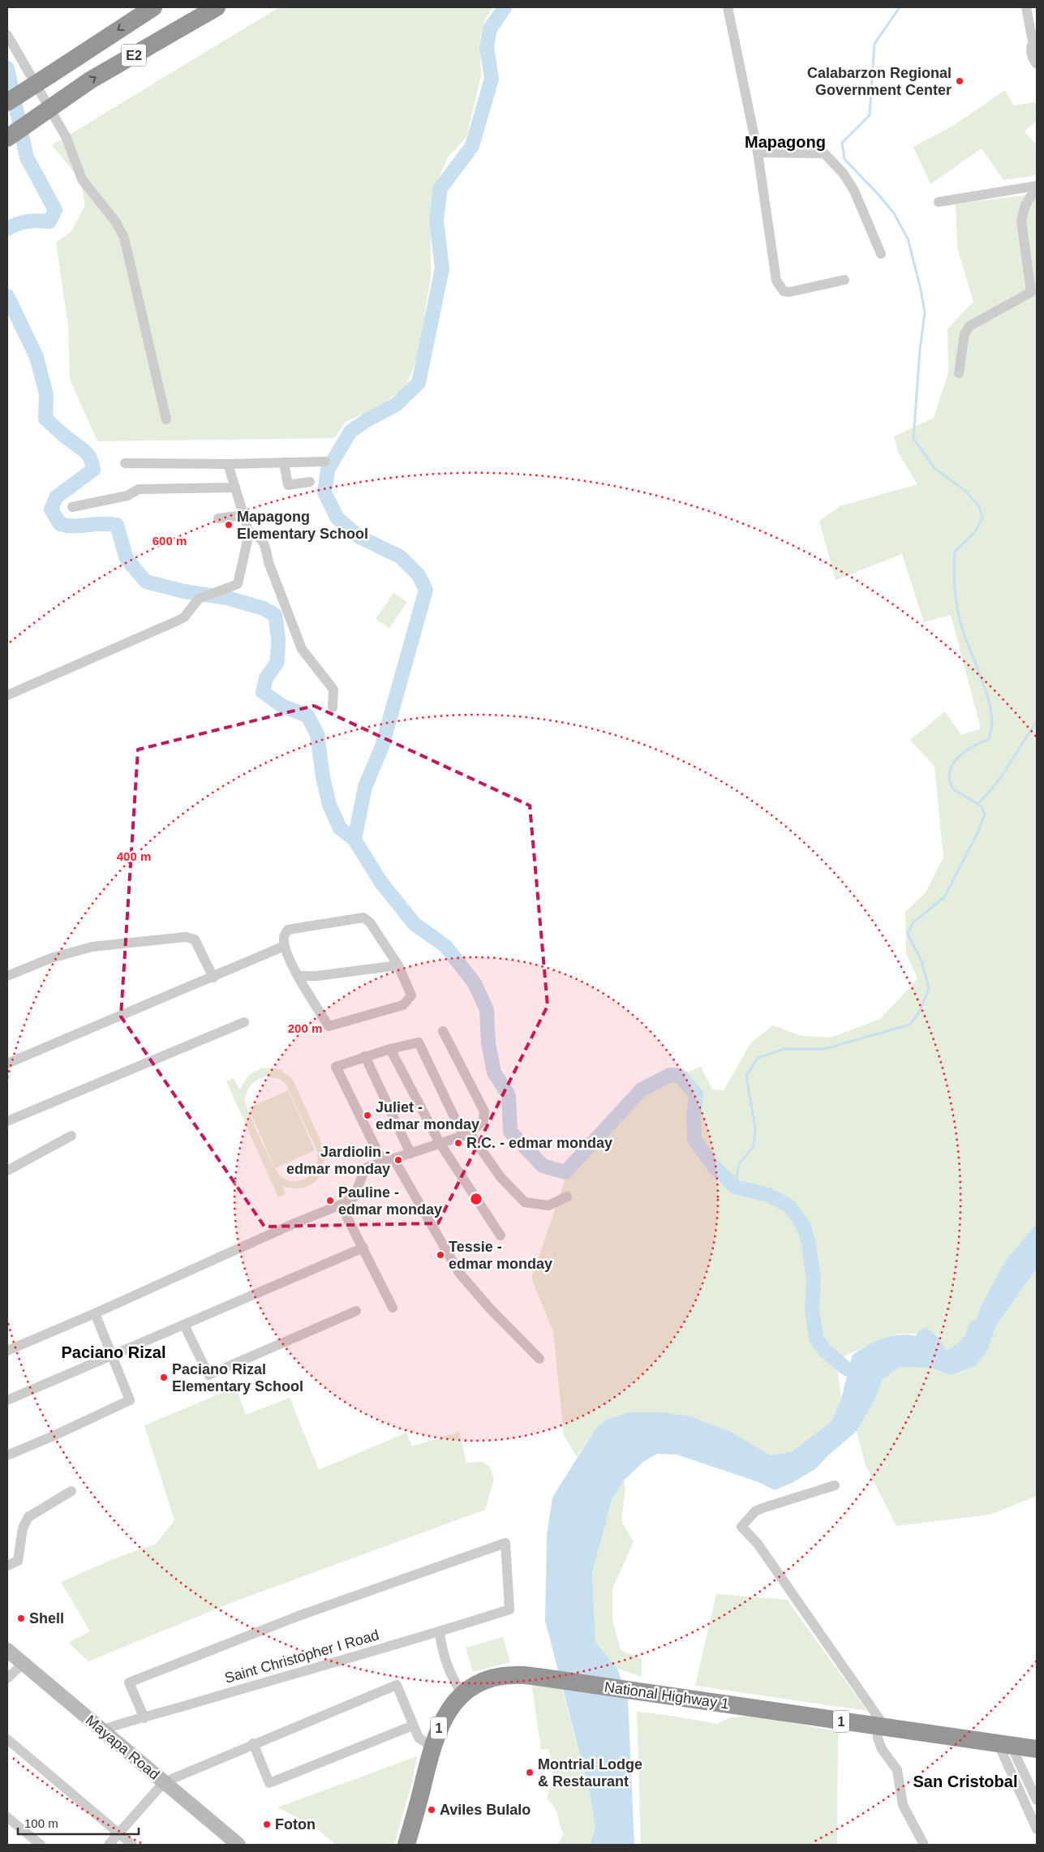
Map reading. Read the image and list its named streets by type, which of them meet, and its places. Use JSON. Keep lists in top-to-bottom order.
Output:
{
  "streets": {
    "highway": ["E2", "National Highway 1", "1"],
    "main road": ["Mayapa Road"],
    "street": ["Saint Christopher I Road"]
  },
  "crossings": [
    ["Saint Christopher I Road", "Mayapa Road"]
  ],
  "districts": ["Mapagong", "Paciano Rizal", "San Cristobal"],
  "places": [
    "Calabarzon Regional Government Center",
    "Mapagong Elementary School",
    "Juliet - edmar monday",
    "R.C. - edmar monday",
    "Jardiolin - edmar monday",
    "Pauline - edmar monday",
    "Tessie - edmar monday",
    "Paciano Rizal Elementary School",
    "Shell",
    "Montrial Lodge & Restaurant",
    "Aviles Bulalo",
    "Foton"
  ],
  "scale_bar": "100 m",
  "rings": ["600 m", "400 m", "200 m"]
}
